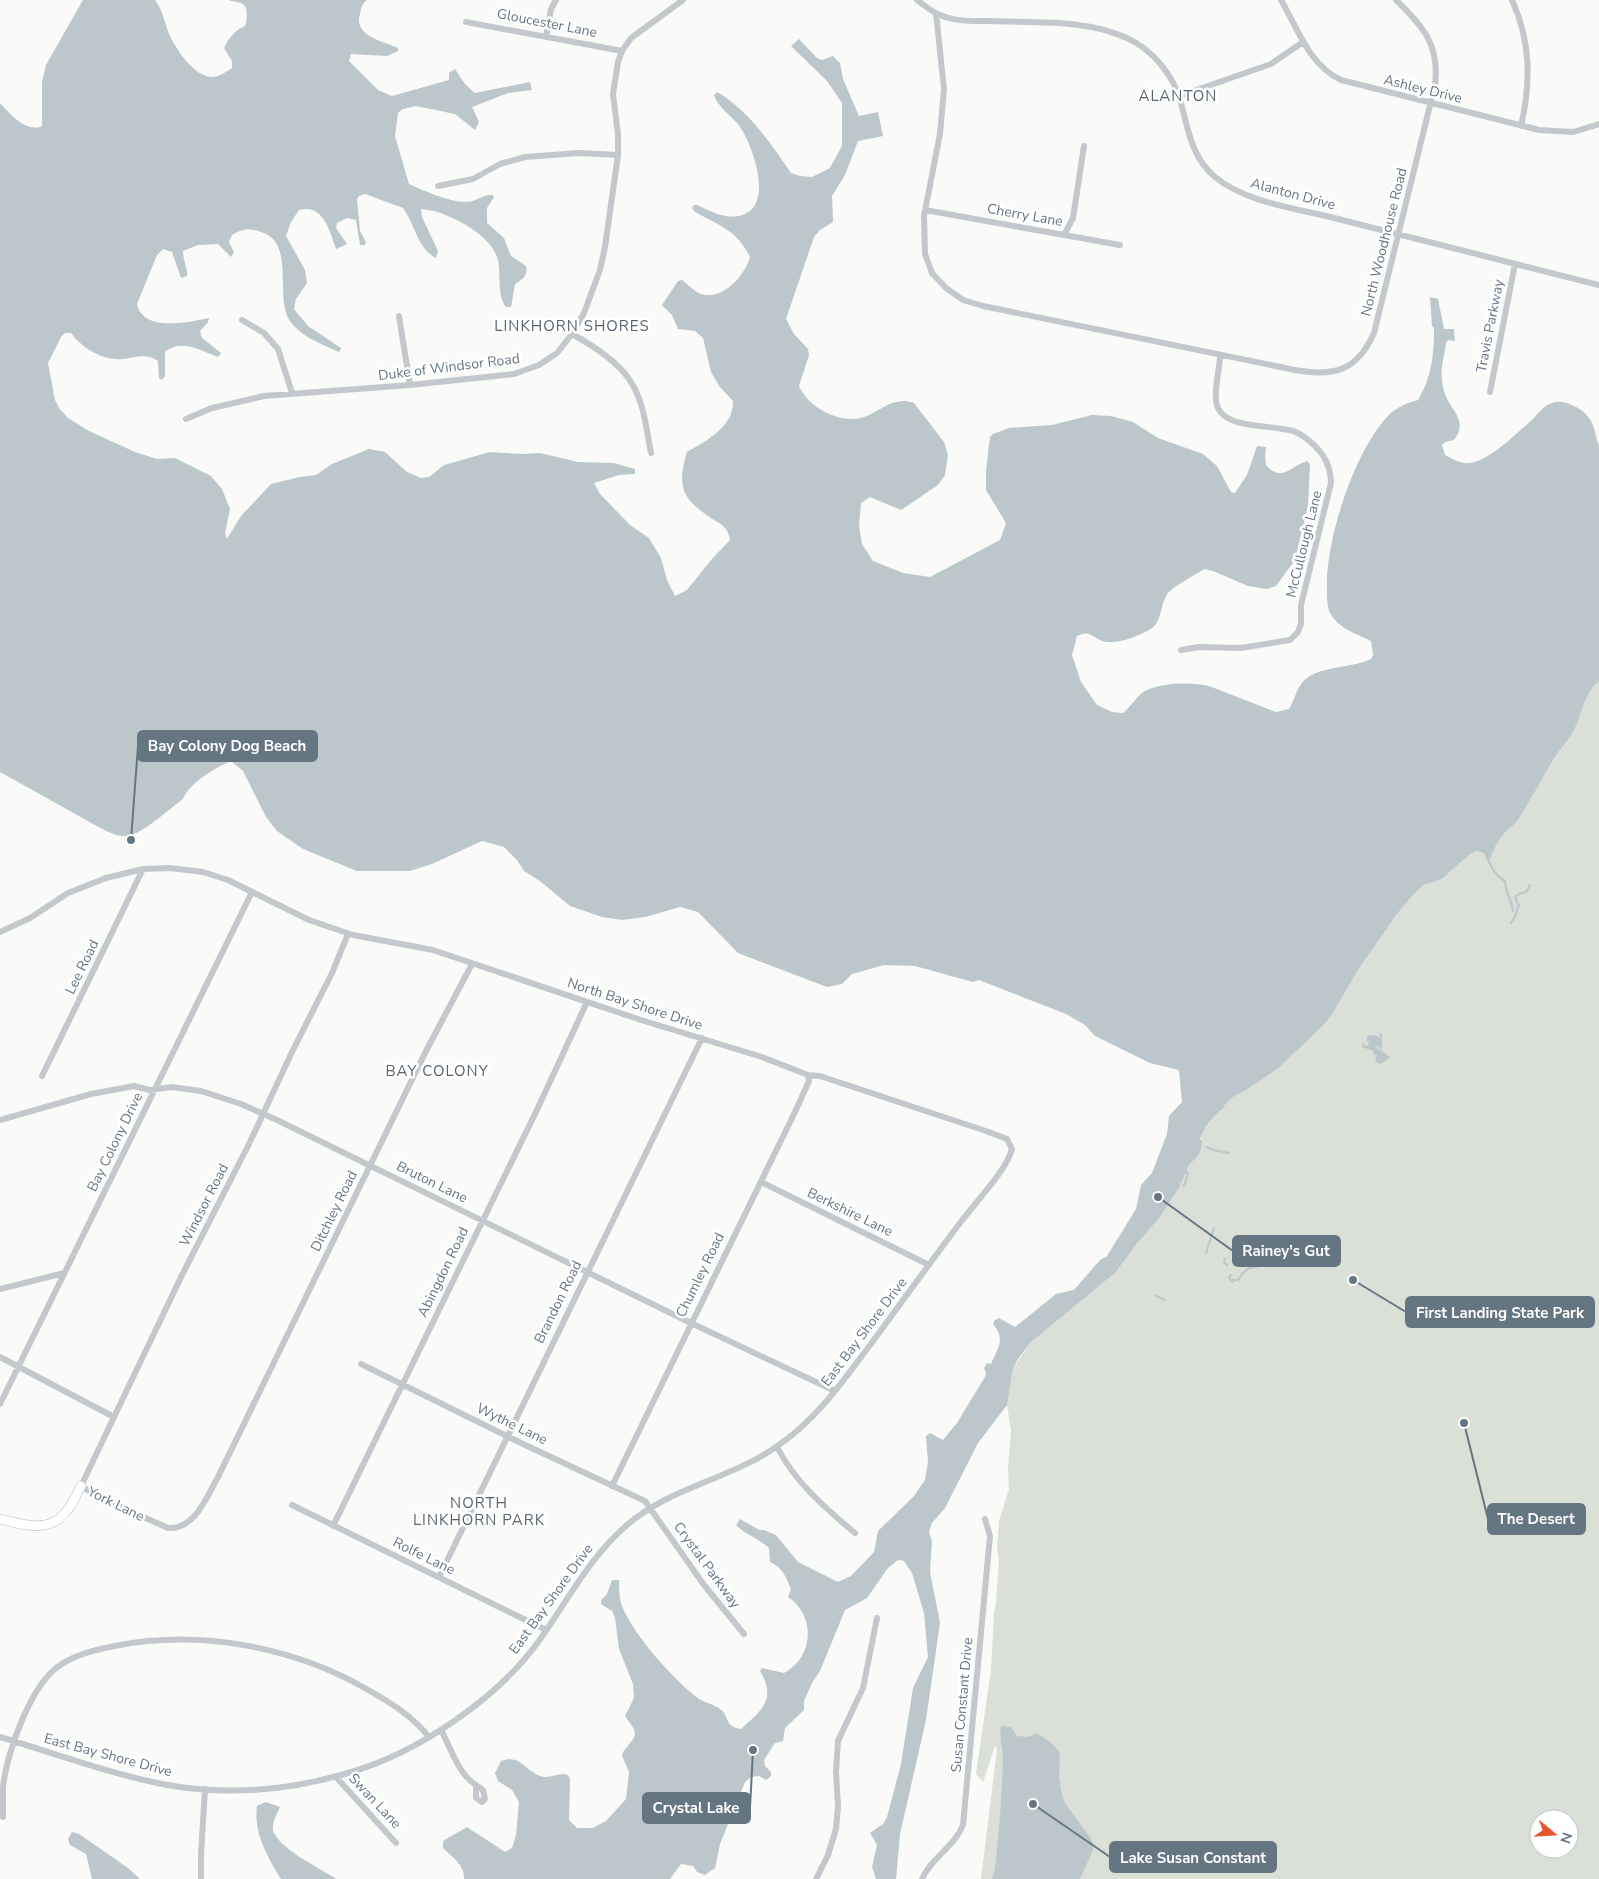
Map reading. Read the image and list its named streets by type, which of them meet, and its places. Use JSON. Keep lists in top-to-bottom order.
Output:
{
  "streets": {
    "street": [
      "Gloucester Lane",
      "Ashley Drive",
      "Alanton Drive",
      "Cherry Lane",
      "North Woodhouse Road",
      "Travis Parkway",
      "Duke of Windsor Road",
      "McCullough Lane",
      "Lee Road",
      "North Bay Shore Drive",
      "Bay Colony Drive",
      "Bruton Lane",
      "Windsor Road",
      "Ditchley Road",
      "Berkshire Lane",
      "Abingdon Road",
      "Chumley Road",
      "Brandon Road",
      "East Bay Shore Drive",
      "Wythe Lane",
      "York Lane",
      "Rolfe Lane",
      "Crystal Parkway",
      "Susan Constant Drive",
      "Swan Lane"
    ]
  },
  "crossings": [
    ["Gloucester Lane", "Duke of Windsor Road"],
    ["Ashley Drive", "North Woodhouse Road"],
    ["Alanton Drive", "North Woodhouse Road"],
    ["Alanton Drive", "Travis Parkway"],
    ["Cherry Lane", "North Woodhouse Road"],
    ["North Woodhouse Road", "McCullough Lane"],
    ["Lee Road", "North Bay Shore Drive"],
    ["North Bay Shore Drive", "Bay Colony Drive"],
    ["North Bay Shore Drive", "Windsor Road"],
    ["North Bay Shore Drive", "Ditchley Road"],
    ["North Bay Shore Drive", "Abingdon Road"],
    ["North Bay Shore Drive", "Chumley Road"],
    ["North Bay Shore Drive", "Brandon Road"],
    ["North Bay Shore Drive", "East Bay Shore Drive"],
    ["Bay Colony Drive", "Bruton Lane"],
    ["Bruton Lane", "Windsor Road"],
    ["Bruton Lane", "Ditchley Road"],
    ["Bruton Lane", "Abingdon Road"],
    ["Bruton Lane", "Chumley Road"],
    ["Bruton Lane", "Brandon Road"],
    ["Bruton Lane", "East Bay Shore Drive"],
    ["Windsor Road", "York Lane"],
    ["Ditchley Road", "York Lane"],
    ["Berkshire Lane", "Chumley Road"],
    ["Berkshire Lane", "East Bay Shore Drive"],
    ["Abingdon Road", "Wythe Lane"],
    ["Abingdon Road", "Rolfe Lane"],
    ["Chumley Road", "Wythe Lane"],
    ["Brandon Road", "Wythe Lane"],
    ["Brandon Road", "Rolfe Lane"],
    ["East Bay Shore Drive", "Wythe Lane"],
    ["East Bay Shore Drive", "Rolfe Lane"],
    ["East Bay Shore Drive", "Crystal Parkway"],
    ["East Bay Shore Drive", "Swan Lane"],
    ["Wythe Lane", "Crystal Parkway"]
  ],
  "districts": [
    "ALANTON",
    "LINKHORN SHORES",
    "BAY COLONY",
    "NORTH LINKHORN PARK"
  ],
  "places": [
    "Bay Colony Dog Beach",
    "Rainey's Gut",
    "First Landing State Park",
    "The Desert",
    "Crystal Lake",
    "Lake Susan Constant"
  ],
  "north": "right"
}
